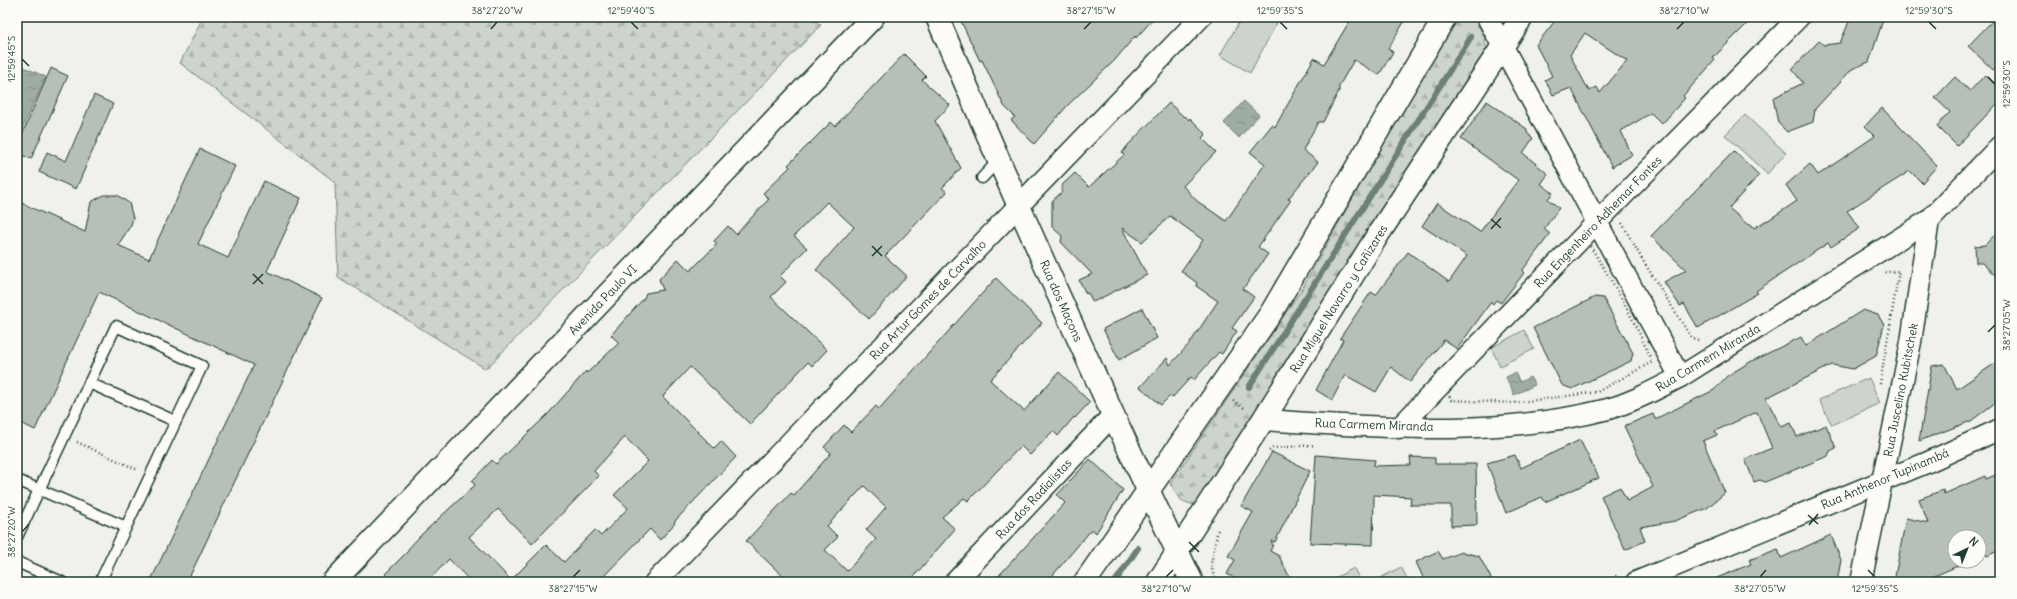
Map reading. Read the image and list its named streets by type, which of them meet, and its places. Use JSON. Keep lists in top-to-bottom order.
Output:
{
  "streets": {
    "street": [
      "Rua Engenheiro Adhemar Fontes",
      "Rua Miguel Navarro y Cañizares",
      "Avenida Paulo VI",
      "Rua Artur Gomes de Carvalho",
      "Rua dos Maçons",
      "Rua Carmem Miranda",
      "Rua Juscelino Kubitschek",
      "Rua Anthenor Tupinambá",
      "Rua dos Radialistas"
    ]
  },
  "crossings": [
    ["Rua Engenheiro Adhemar Fontes", "Rua Carmem Miranda"],
    ["Rua Miguel Navarro y Cañizares", "Rua dos Maçons"],
    ["Rua Miguel Navarro y Cañizares", "Rua Carmem Miranda"],
    ["Rua Artur Gomes de Carvalho", "Rua dos Maçons"],
    ["Rua dos Maçons", "Rua dos Radialistas"],
    ["Rua Carmem Miranda", "Rua Juscelino Kubitschek"],
    ["Rua Juscelino Kubitschek", "Rua Anthenor Tupinambá"]
  ],
  "north": "top right",
  "coordinates": [
    "38°27'20\"W",
    "12°59'40\"S",
    "38°27'15\"W",
    "12°59'35\"S",
    "38°27'10\"W",
    "12°59'30\"S",
    "12°59'45\"S",
    "38°27'05\"W"
  ]
}
